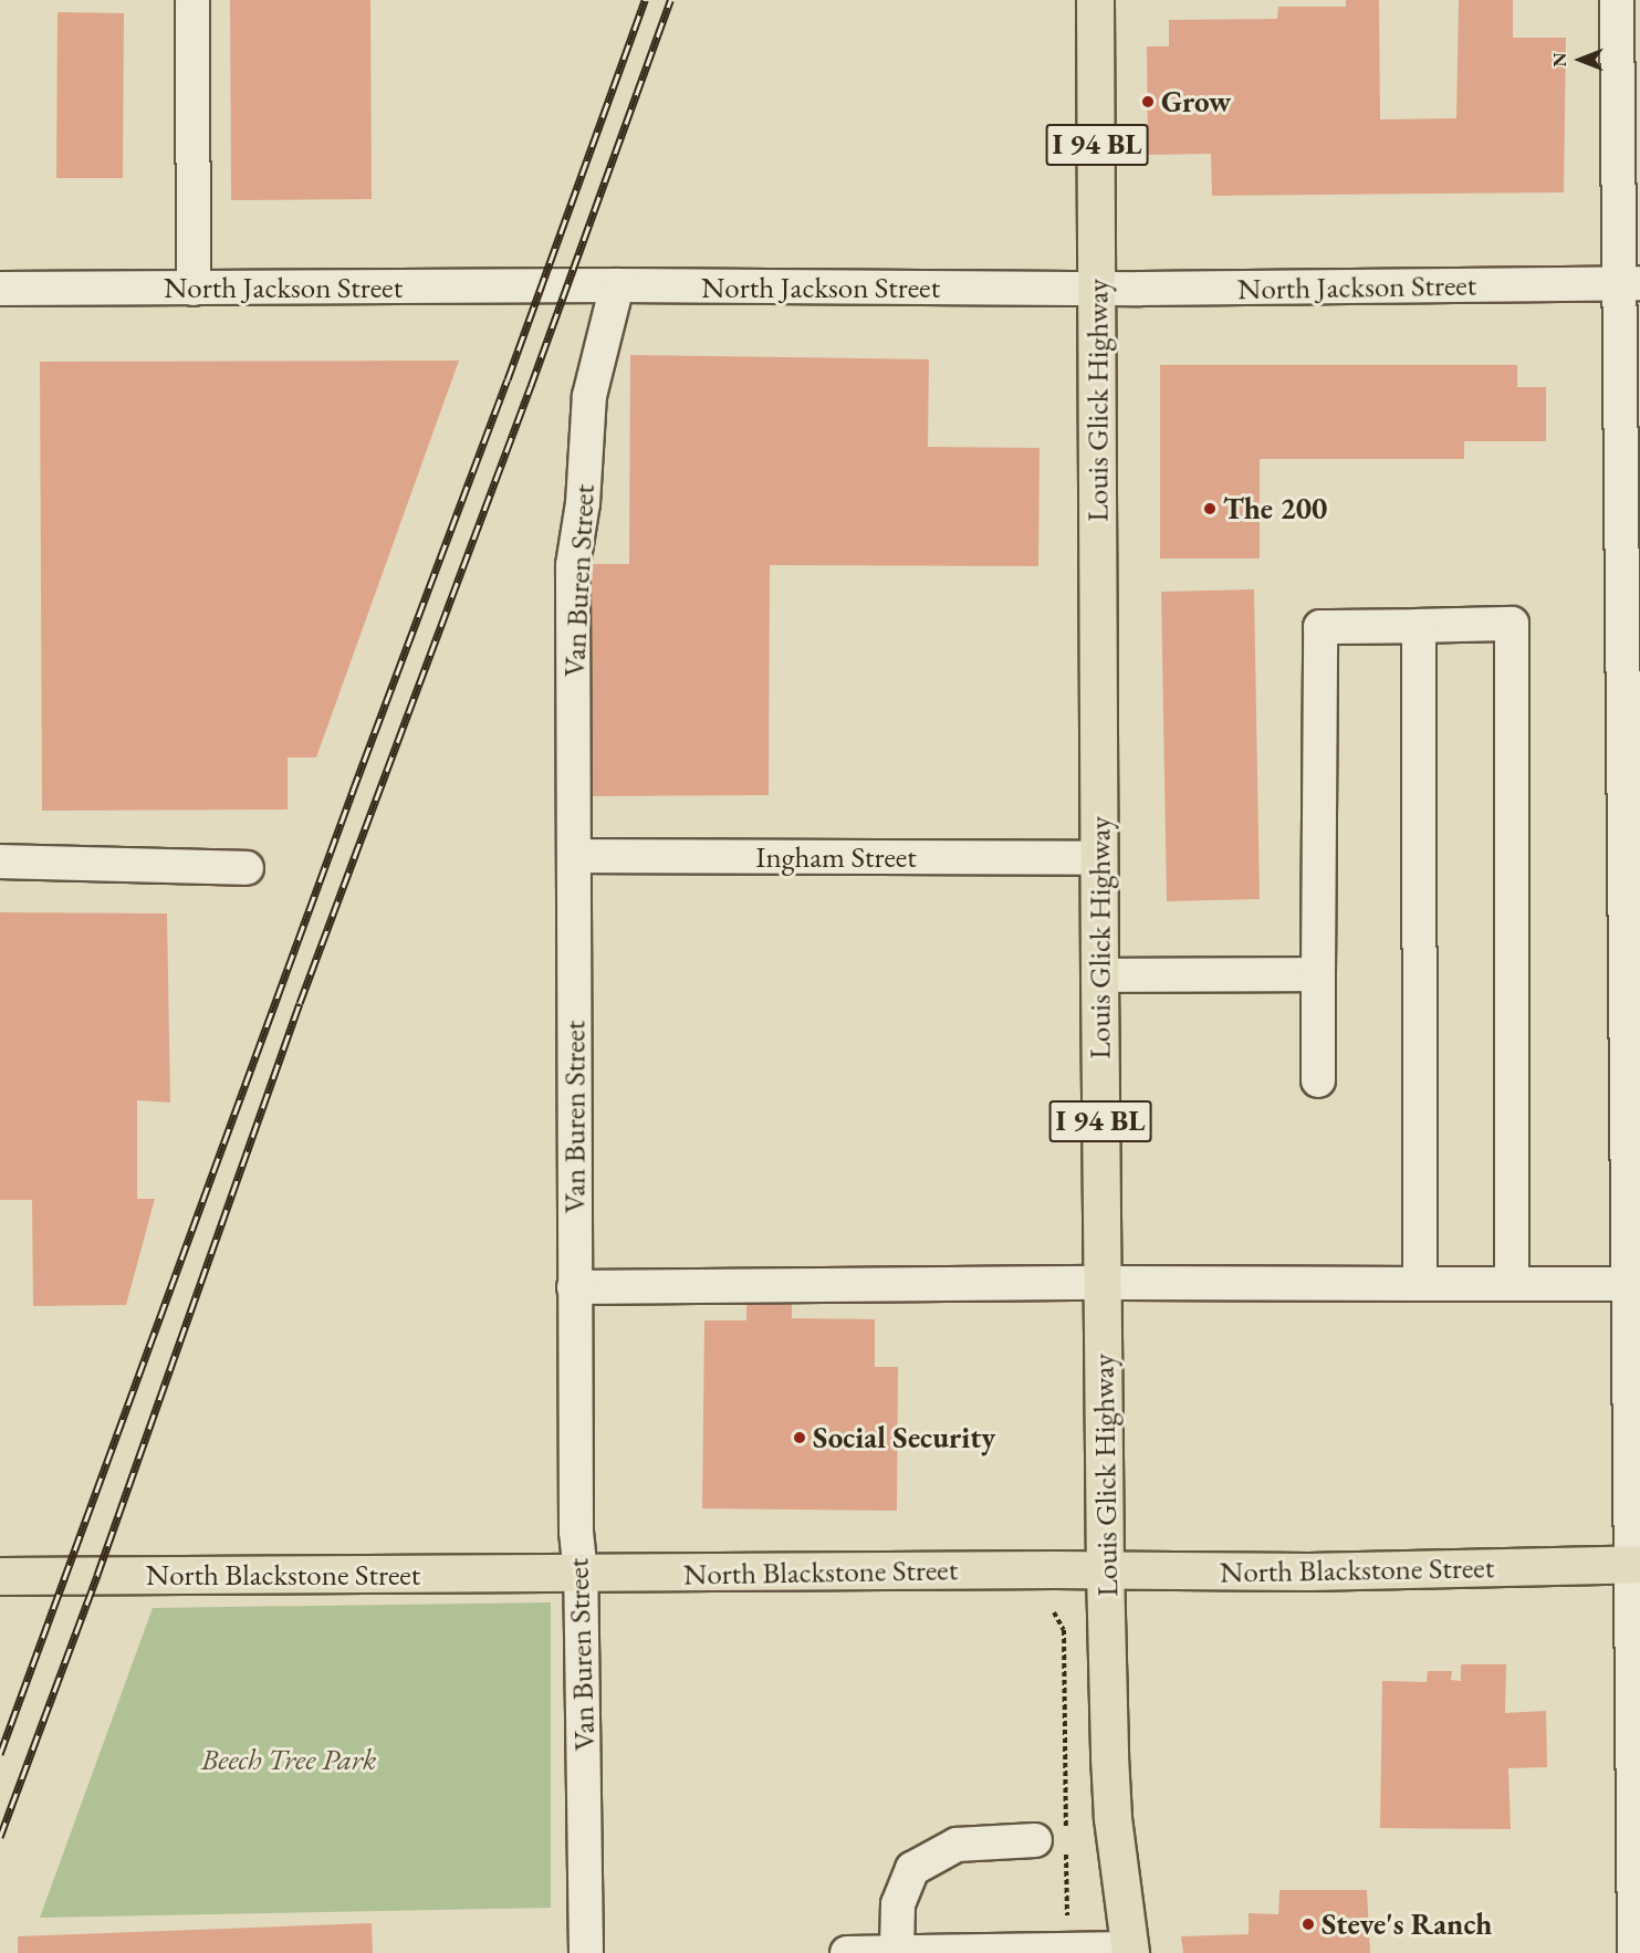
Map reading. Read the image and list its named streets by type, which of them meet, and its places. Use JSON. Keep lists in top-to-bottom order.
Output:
{
  "streets": {
    "main road": ["I 94 BL", "Louis Glick Highway", "North Blackstone Street"],
    "street": ["North Jackson Street", "Van Buren Street", "Ingham Street"]
  },
  "crossings": [
    ["North Jackson Street", "Louis Glick Highway"],
    ["North Jackson Street", "Van Buren Street"],
    ["Louis Glick Highway", "Ingham Street"],
    ["Louis Glick Highway", "North Blackstone Street"],
    ["Van Buren Street", "Ingham Street"],
    ["Van Buren Street", "North Blackstone Street"]
  ],
  "parks": ["Beech Tree Park"],
  "places": [
    "Grow",
    "The 200",
    "Social Security",
    "Steve's Ranch"
  ],
  "north": "left"
}
